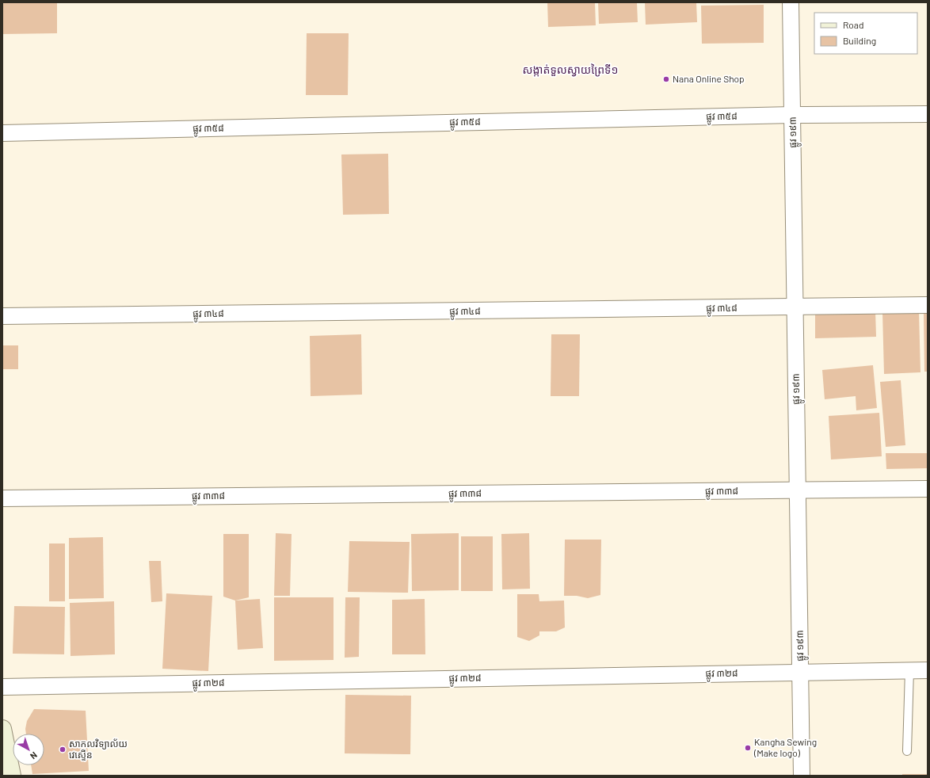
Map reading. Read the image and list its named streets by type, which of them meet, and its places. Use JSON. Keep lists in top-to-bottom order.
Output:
{
  "streets": {
    "street": [
      "ផ្លូវ ៣៥៨",
      "ផ្លូវ ១៩៣",
      "ផ្លូវ ៣៤៨",
      "ផ្លូវ ៣៣៨",
      "ផ្លូវ ៣២៨"
    ]
  },
  "crossings": [
    ["ផ្លូវ ៣៥៨", "ផ្លូវ ១៩៣"],
    ["ផ្លូវ ១៩៣", "ផ្លូវ ៣៤៨"],
    ["ផ្លូវ ១៩៣", "ផ្លូវ ៣៣៨"],
    ["ផ្លូវ ១៩៣", "ផ្លូវ ៣២៨"]
  ],
  "districts": ["សង្កាត់ទួលស្វាយព្រៃទី១"],
  "places": ["Nana Online Shop", "Kangha Sewing (Make logo)", "សាកលវិទ្យាល័យ វេស្ទើន"],
  "legend": ["Road", "Building"],
  "north": "bottom right"
}
